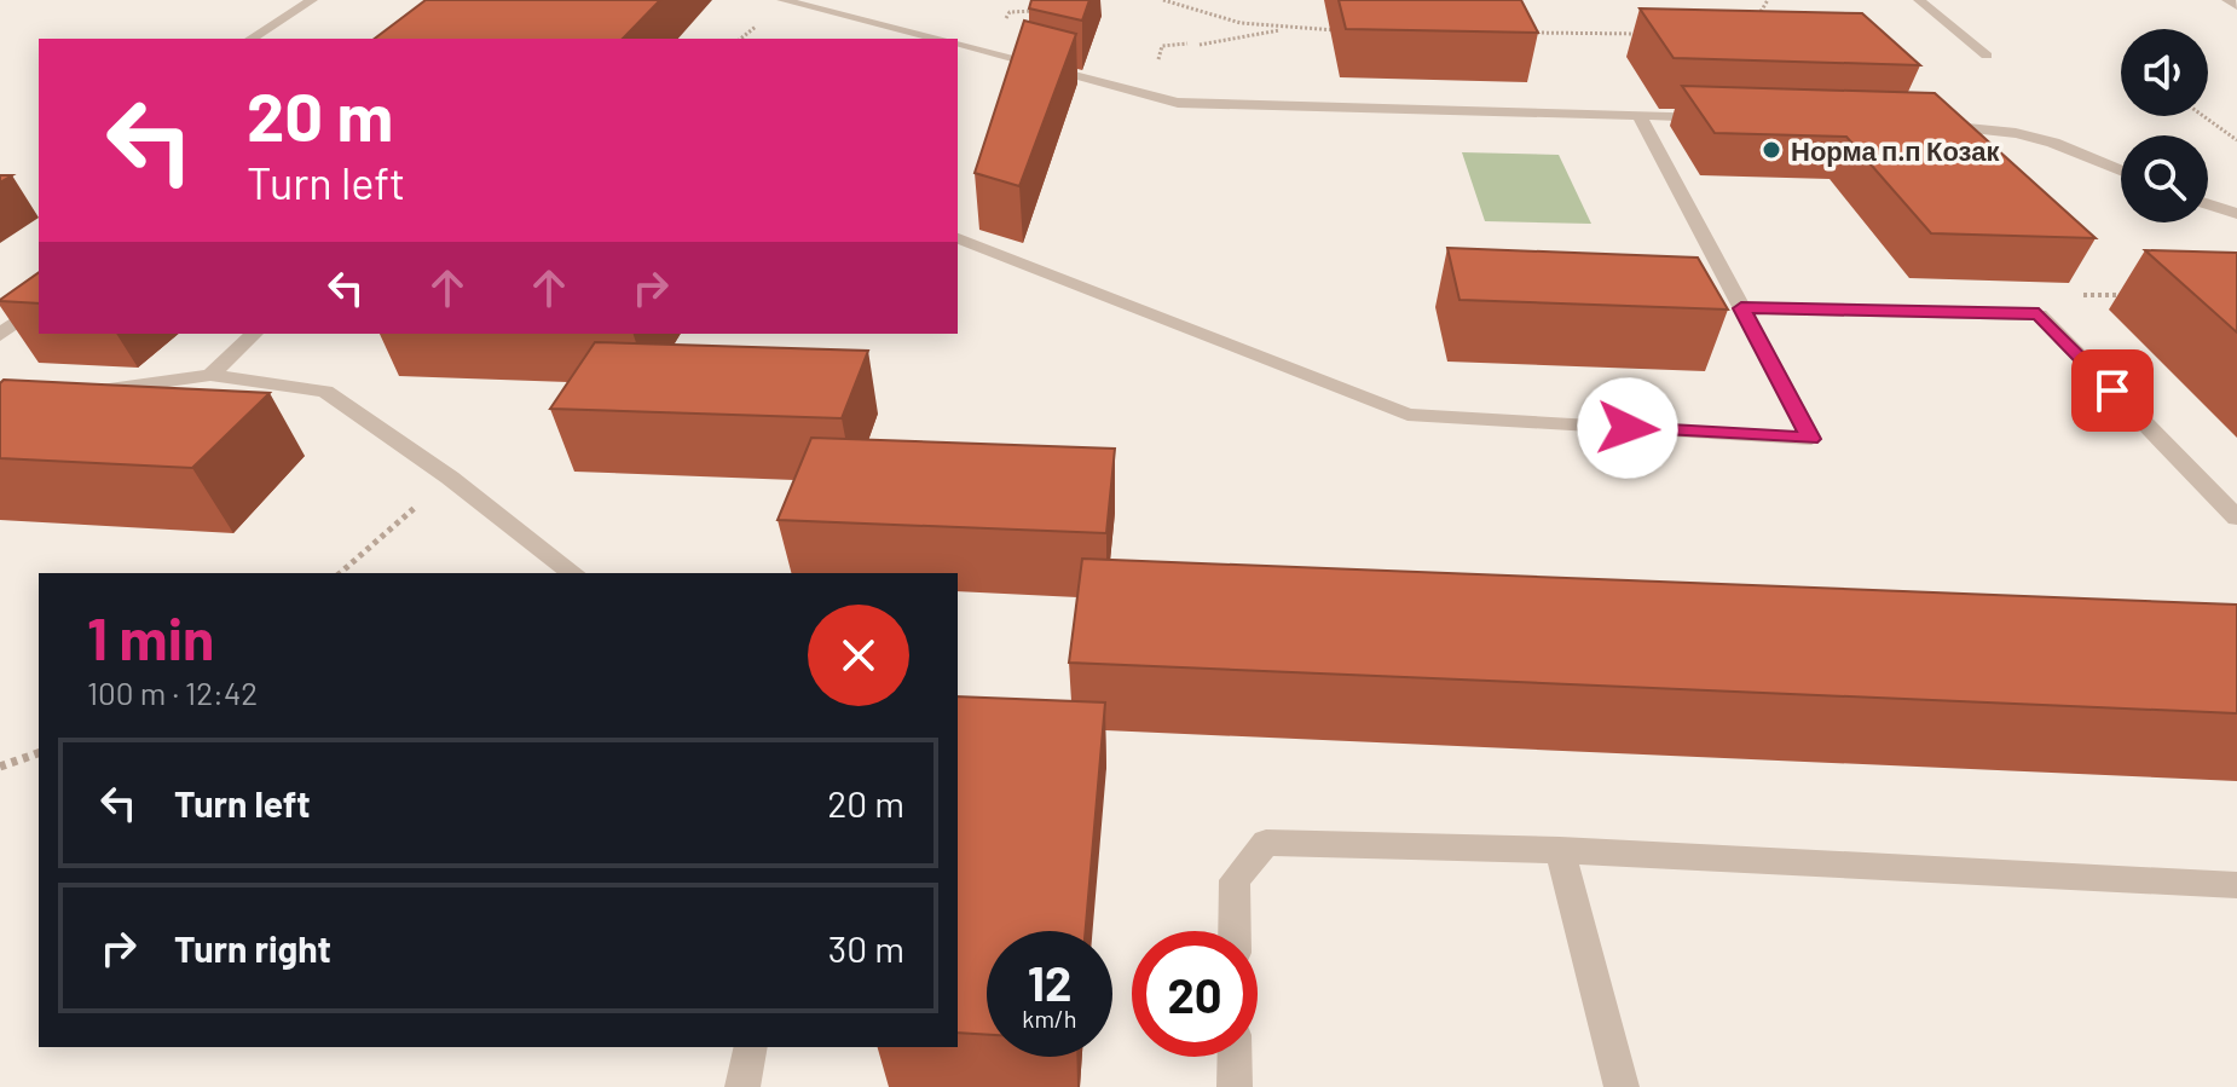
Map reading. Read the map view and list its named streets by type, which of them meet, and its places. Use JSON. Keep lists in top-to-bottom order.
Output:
{
  "places": ["Норма п.п Козак"],
  "page": {
    "turn": ["20 m", "Turn left"],
    "heading": ["1 min", "100 m · 12:42"],
    "list": [
      {
        "name": "Turn left",
        "value": "20 m"
      },
      {
        "name": "Turn right",
        "value": "30 m"
      }
    ],
    "speed": "12 km/h",
    "limit": "20"
  }
}
